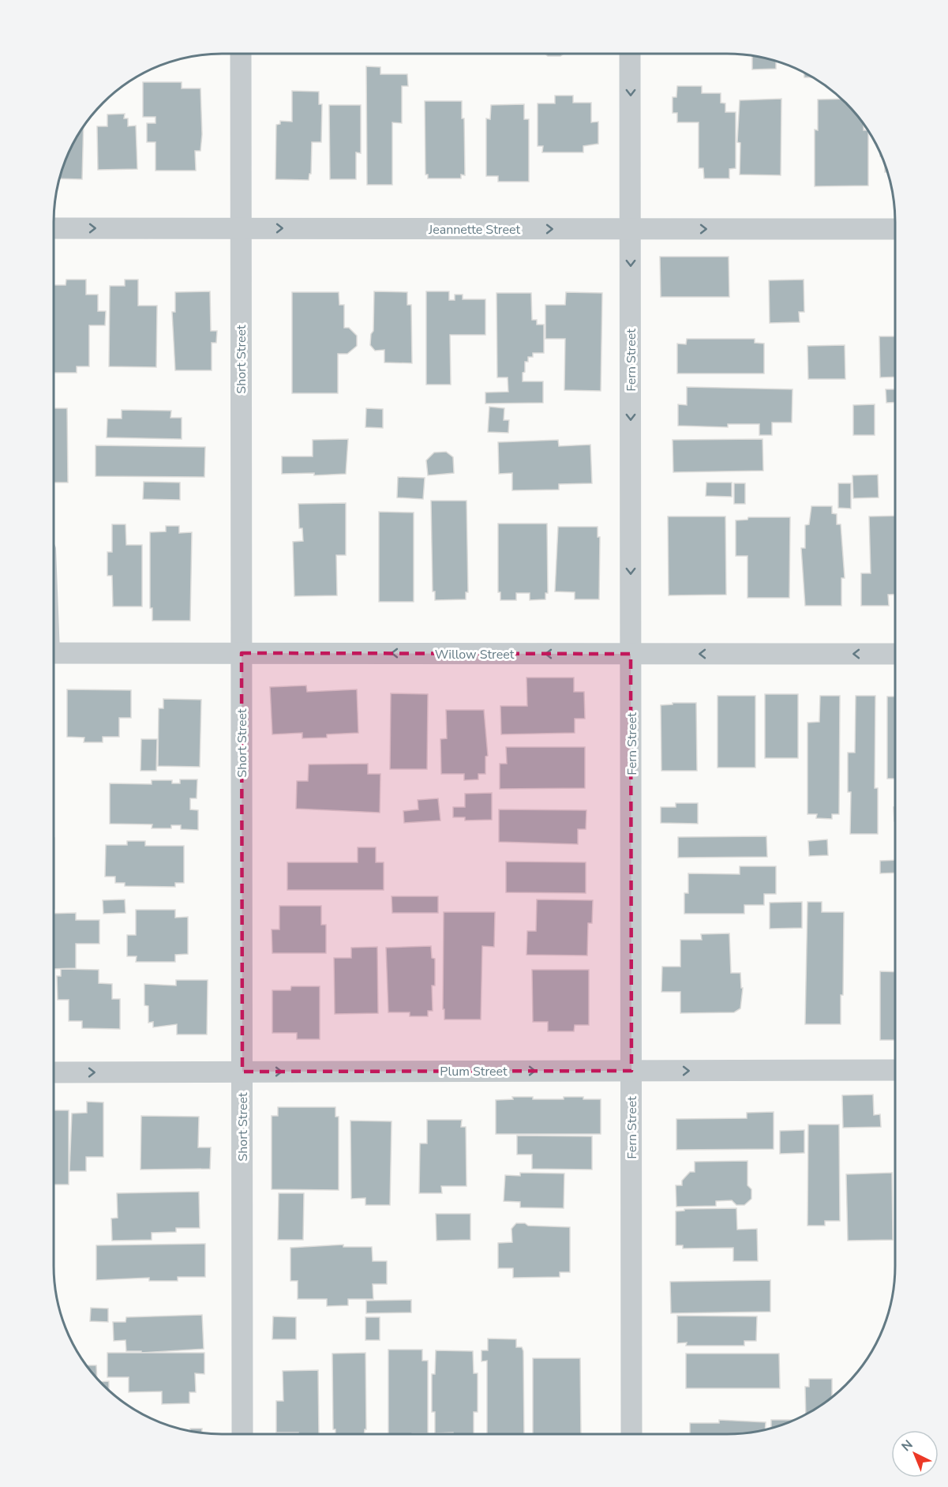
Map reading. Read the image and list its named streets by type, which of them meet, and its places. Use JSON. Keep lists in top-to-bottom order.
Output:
{
  "streets": {
    "street": [
      "Jeannette Street",
      "Short Street",
      "Fern Street",
      "Willow Street",
      "Plum Street"
    ]
  },
  "crossings": [
    ["Jeannette Street", "Short Street"],
    ["Jeannette Street", "Fern Street"],
    ["Short Street", "Willow Street"],
    ["Short Street", "Plum Street"],
    ["Fern Street", "Willow Street"],
    ["Fern Street", "Plum Street"]
  ],
  "one_way": [
    "Jeannette Street",
    "Fern Street",
    "Willow Street",
    "Plum Street"
  ],
  "north": "top left"
}
